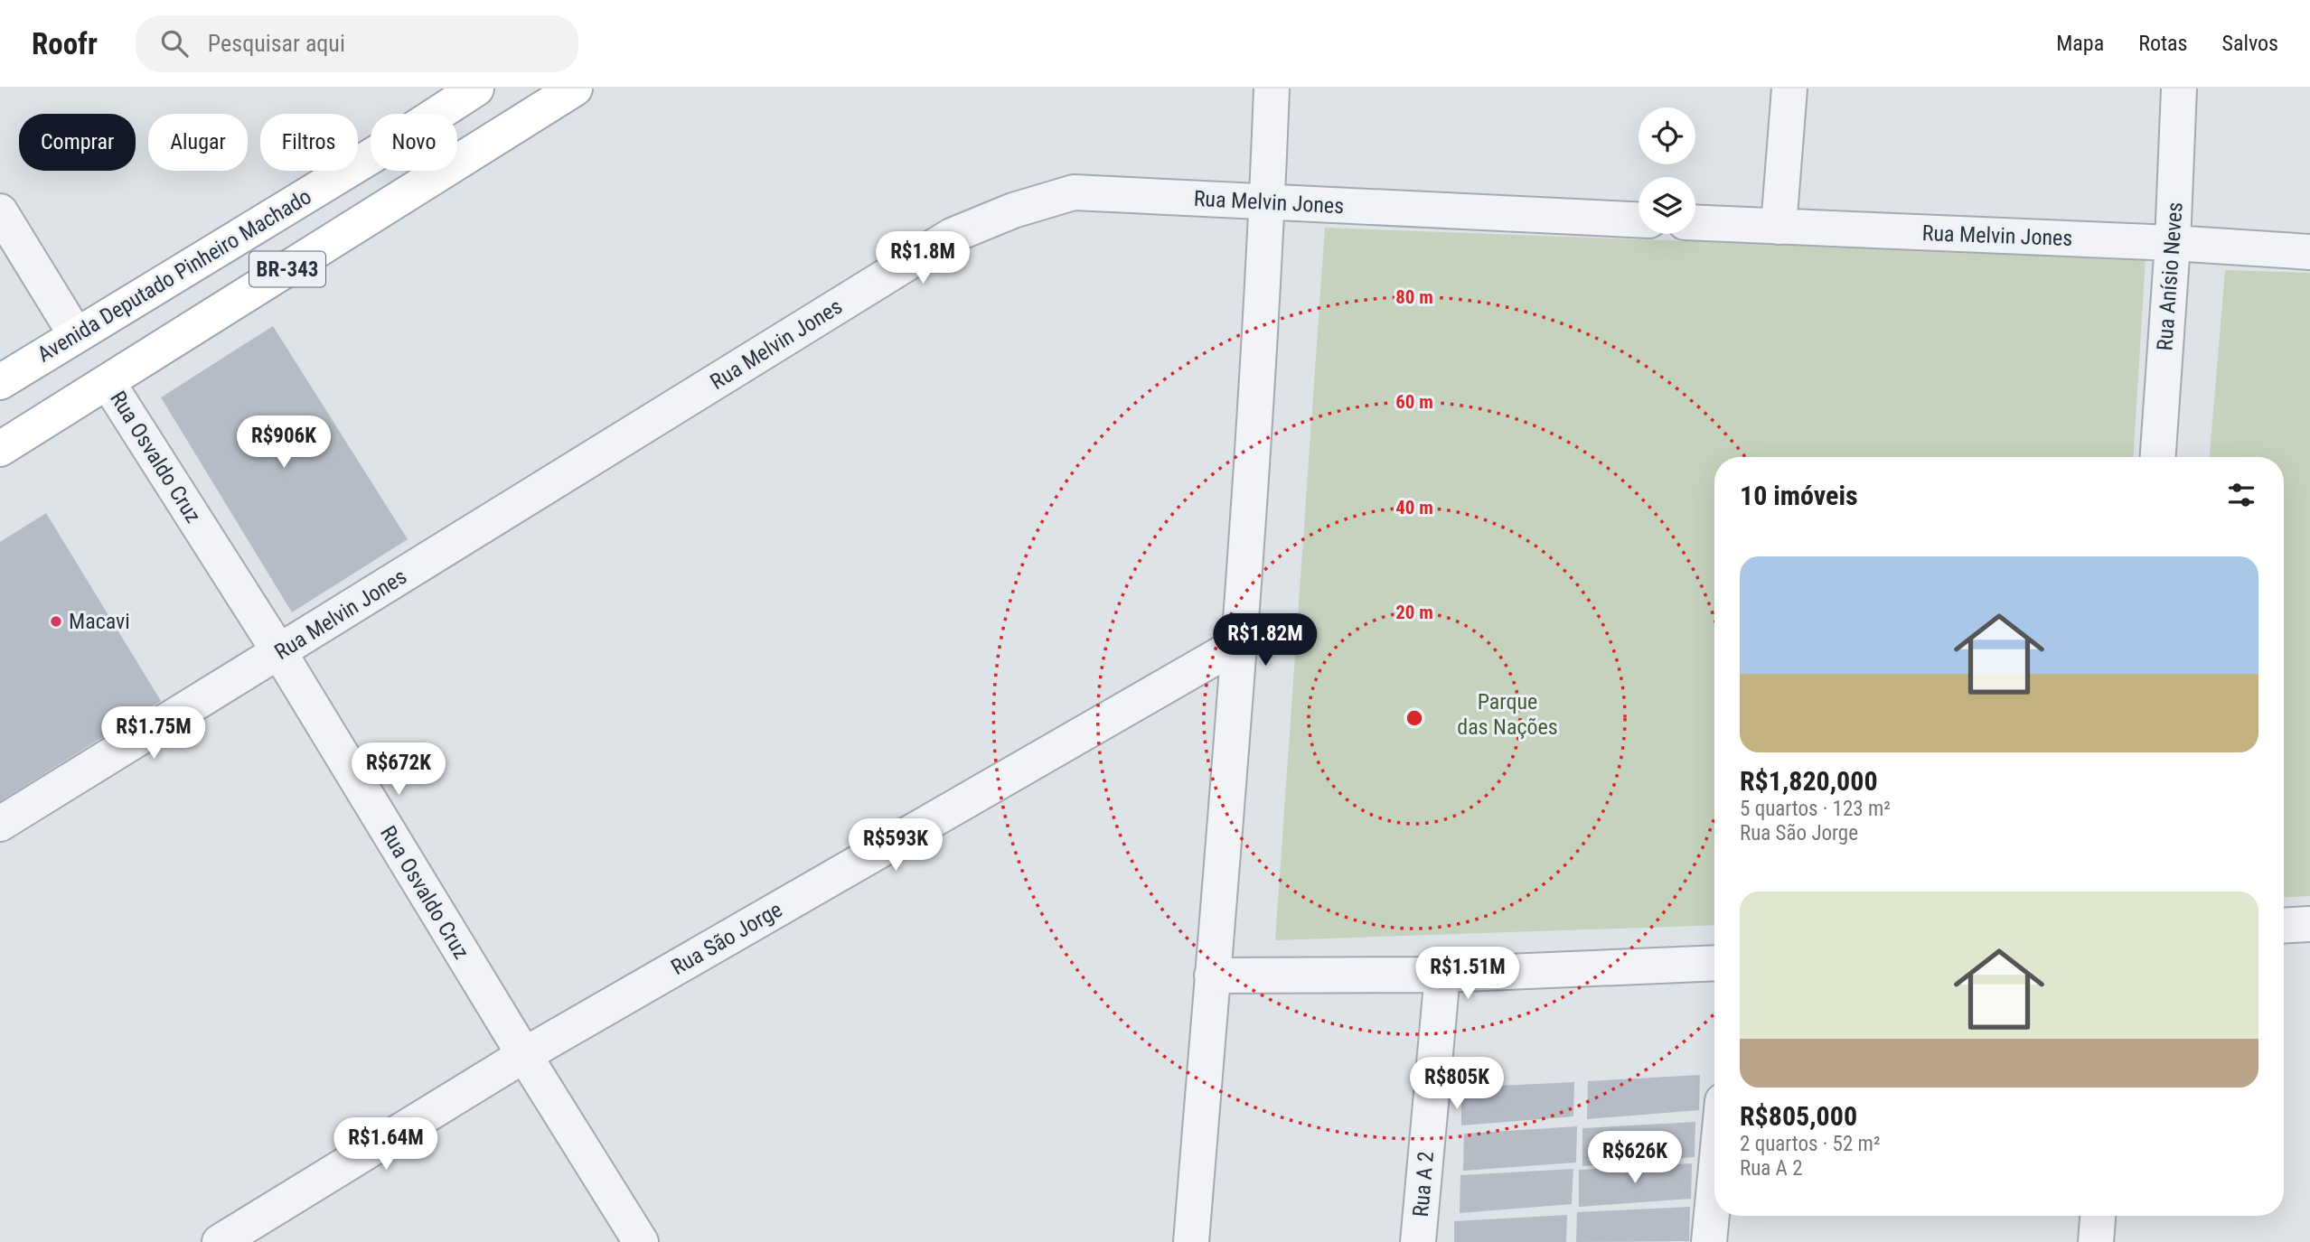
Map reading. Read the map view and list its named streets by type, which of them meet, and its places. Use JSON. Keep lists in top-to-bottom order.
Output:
{
  "streets": {
    "main road": ["BR-343", "Avenida Deputado Pinheiro Machado"],
    "street": [
      "Rua Melvin Jones",
      "Rua Anísio Neves",
      "Rua Osvaldo Cruz",
      "Rua São Jorge",
      "Rua A 2"
    ]
  },
  "crossings": [
    ["Rua Melvin Jones", "Rua Anísio Neves"],
    ["Rua Melvin Jones", "Rua Osvaldo Cruz"],
    ["BR-343", "Rua Osvaldo Cruz"],
    ["Rua Osvaldo Cruz", "Rua São Jorge"]
  ],
  "parks": ["Parque das Nações"],
  "places": ["Macavi"],
  "page": {
    "header": "Roofr",
    "search": "Pesquisar aqui",
    "nav": ["Mapa", "Rotas", "Salvos"],
    "chip": [
      "Comprar",
      "Alugar",
      "Filtros",
      "Novo"
    ],
    "price": [
      "R$1.8M",
      "R$906K",
      "R$1.82M",
      "R$1.75M",
      "R$672K",
      "R$593K",
      "R$1.51M",
      "R$805K",
      "R$1.64M",
      "R$626K"
    ],
    "heading": "10 imóveis",
    "list": [
      {
        "name": "R$1,820,000",
        "note": "5 quartos · 123 m² · Rua São Jorge"
      },
      {
        "name": "R$805,000",
        "note": "2 quartos · 52 m² · Rua A 2"
      }
    ]
  },
  "rings": [
    "80 m",
    "60 m",
    "40 m",
    "20 m"
  ]
}
